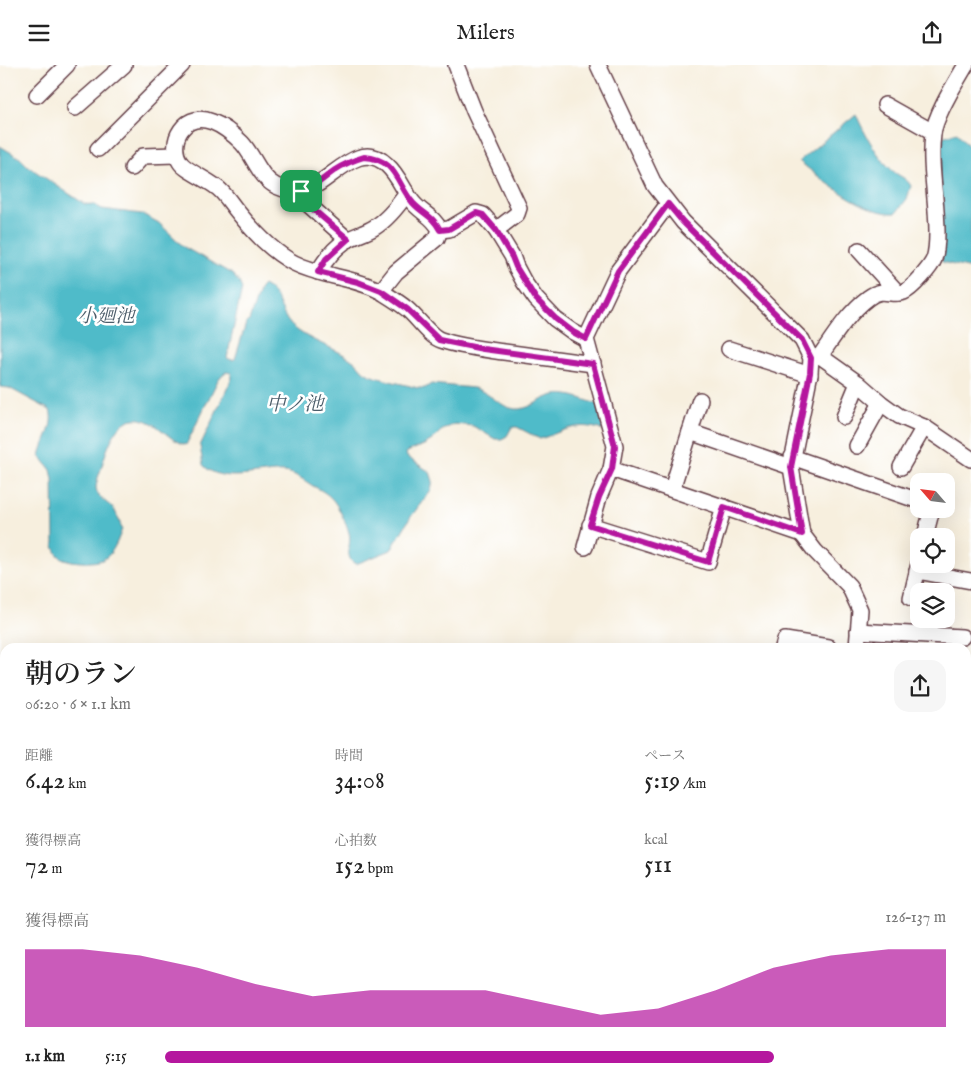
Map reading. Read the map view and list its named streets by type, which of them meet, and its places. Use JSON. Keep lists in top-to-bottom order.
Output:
{
  "water": ["小廻池", "中ノ池"],
  "north": "top left",
  "page": {
    "header": "Milers",
    "heading": ["朝のラン", "06:20 · 6 × 1.1 km"],
    "stats": [
      ["距離", "6.42 km"],
      ["時間", "34:08"],
      ["ペース", "5:19 /km"],
      ["獲得標高", "72 m"],
      ["心拍数", "152 bpm"],
      ["kcal", "511"]
    ],
    "chart": ["獲得標高", "126–137 m"],
    "list": [
      {
        "name": "1.1 km",
        "note": "5:15"
      }
    ]
  }
}
